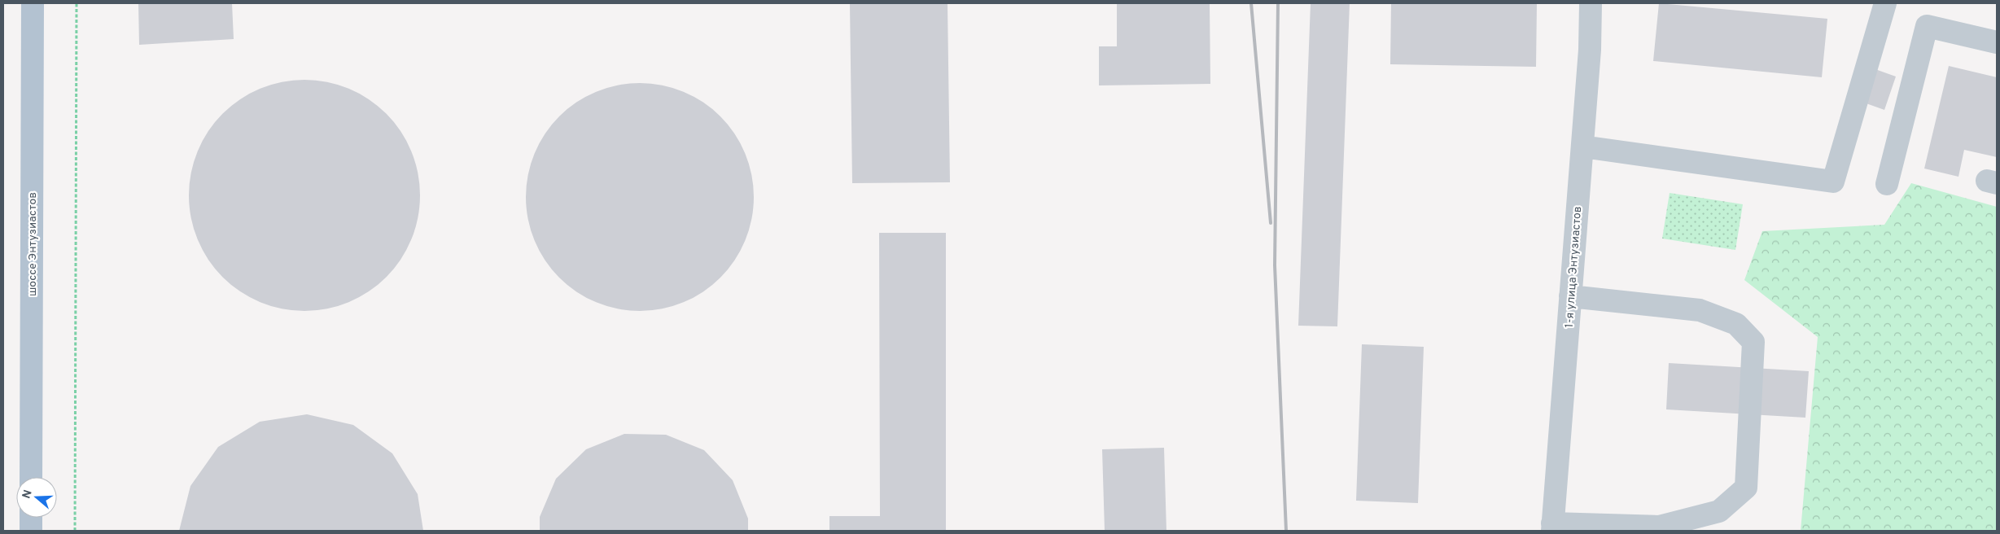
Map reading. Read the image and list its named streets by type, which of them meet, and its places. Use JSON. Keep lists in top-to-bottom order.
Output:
{
  "streets": {
    "main road": ["шоссе Энтузиастов"],
    "street": ["1-я улица Энтузиастов"]
  },
  "north": "left"
}
